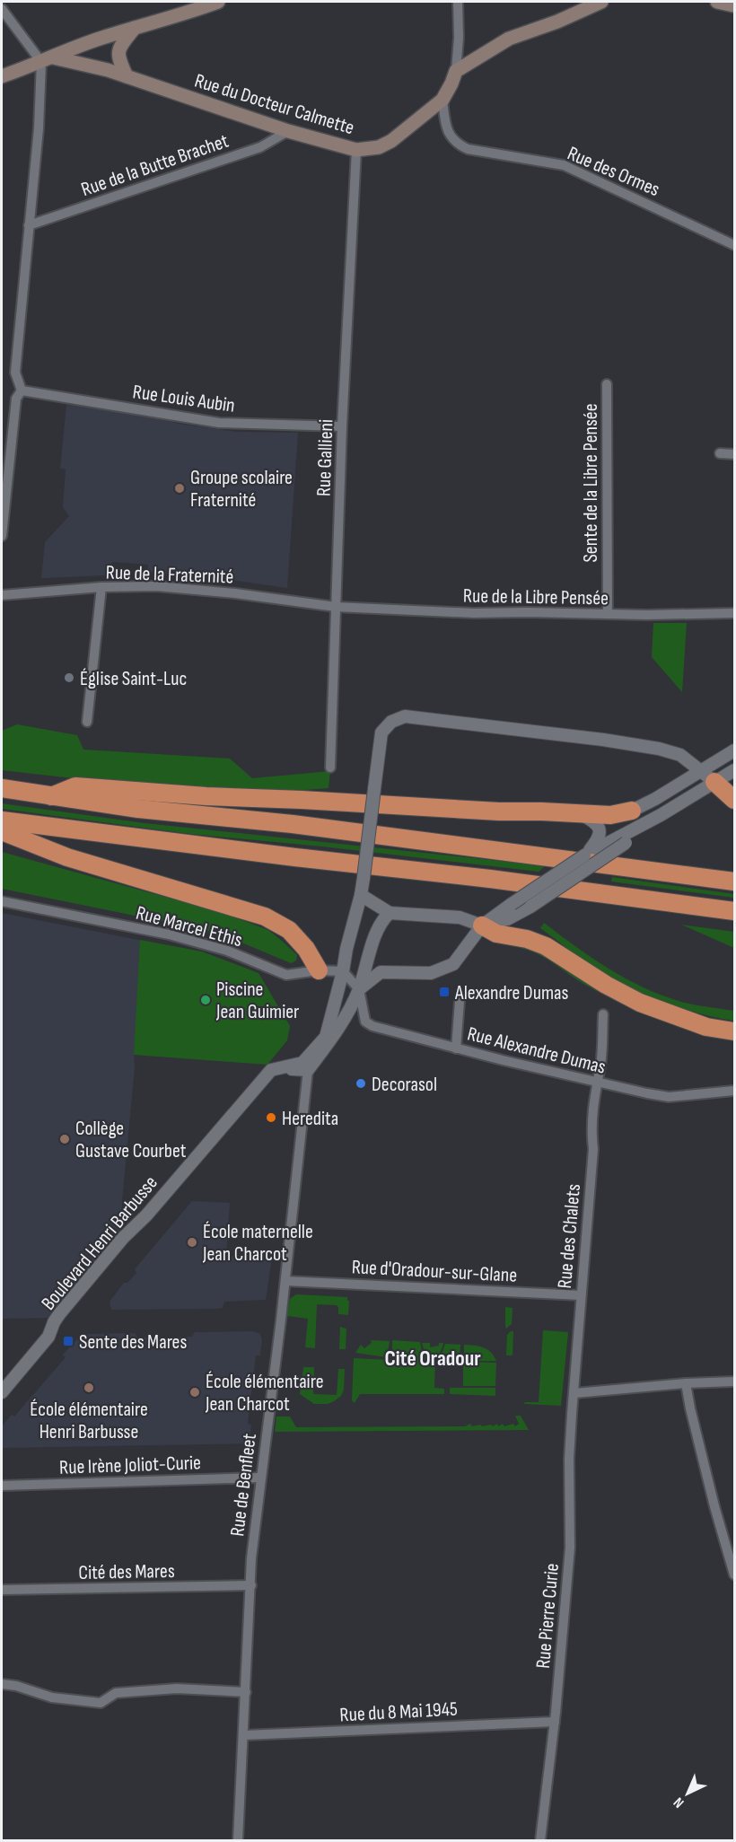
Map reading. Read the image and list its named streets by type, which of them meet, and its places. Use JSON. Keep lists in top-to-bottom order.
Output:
{
  "streets": {
    "main road": ["Rue du Docteur Calmette"],
    "street": [
      "Rue de la Butte Brachet",
      "Rue des Ormes",
      "Rue Louis Aubin",
      "Rue Gallieni",
      "Sente de la Libre Pensée",
      "Rue de la Fraternité",
      "Rue de la Libre Pensée",
      "Rue Marcel Ethis",
      "Rue Alexandre Dumas",
      "Rue des Chalets",
      "Boulevard Henri Barbusse",
      "Rue d'Oradour-sur-Glane",
      "Rue Irène Joliot-Curie",
      "Rue de Benfleet",
      "Cité des Mares",
      "Rue Pierre Curie",
      "Rue du 8 Mai 1945"
    ]
  },
  "crossings": [
    ["Rue du Docteur Calmette", "Rue de la Butte Brachet"],
    ["Rue du Docteur Calmette", "Rue des Ormes"],
    ["Rue du Docteur Calmette", "Rue Gallieni"],
    ["Rue Louis Aubin", "Rue Gallieni"],
    ["Rue Gallieni", "Rue de la Fraternité"],
    ["Rue Gallieni", "Rue de la Libre Pensée"],
    ["Sente de la Libre Pensée", "Rue de la Libre Pensée"],
    ["Rue de la Fraternité", "Rue de la Libre Pensée"],
    ["Rue Alexandre Dumas", "Rue des Chalets"],
    ["Rue des Chalets", "Rue d'Oradour-sur-Glane"],
    ["Rue des Chalets", "Rue Pierre Curie"],
    ["Rue d'Oradour-sur-Glane", "Rue de Benfleet"],
    ["Rue Irène Joliot-Curie", "Rue de Benfleet"],
    ["Rue de Benfleet", "Cité des Mares"],
    ["Rue de Benfleet", "Rue du 8 Mai 1945"],
    ["Rue Pierre Curie", "Rue du 8 Mai 1945"]
  ],
  "districts": ["Cité Oradour"],
  "places": {
    "other": [
      "Groupe scolaire Fraternité",
      "Église Saint-Luc",
      "Piscine Jean Guimier",
      "Decorasol",
      "Heredita",
      "Collège Gustave Courbet",
      "École maternelle Jean Charcot",
      "École élémentaire Henri Barbusse",
      "École élémentaire Jean Charcot"
    ],
    "transit": ["Alexandre Dumas", "Sente des Mares"]
  },
  "north": "bottom left"
}
